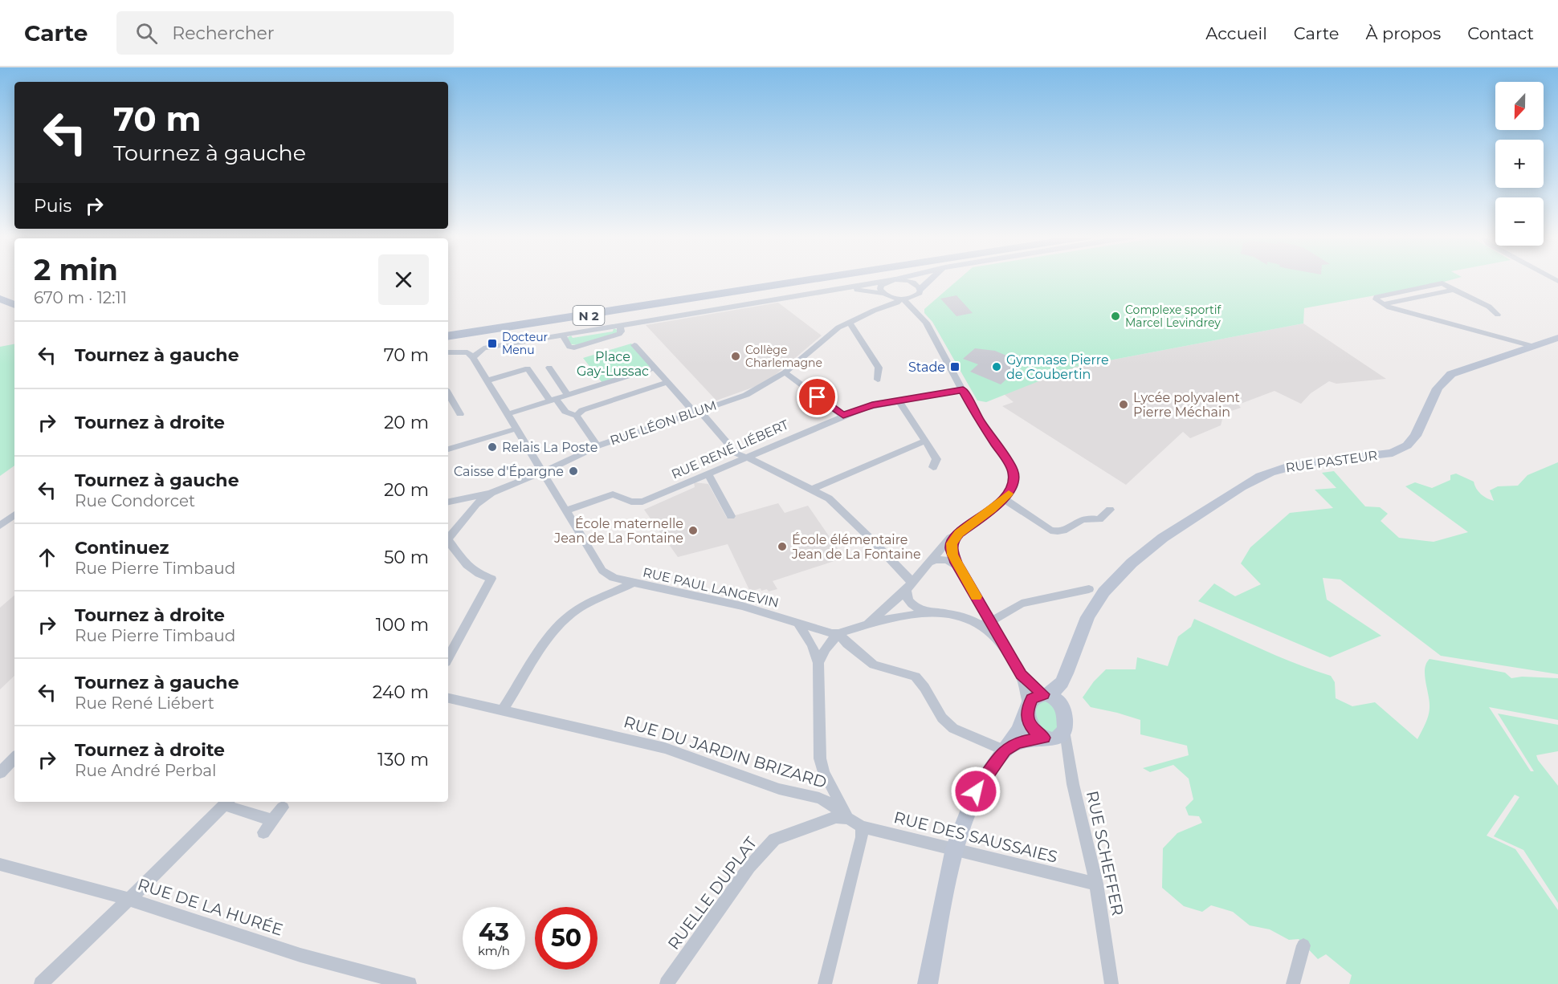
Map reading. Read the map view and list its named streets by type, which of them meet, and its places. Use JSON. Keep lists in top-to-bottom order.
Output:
{
  "streets": {
    "main road": ["N 2", "RUE PASTEUR"],
    "street": [
      "RUE LÉON BLUM",
      "RUE RENÉ LIÉBERT",
      "RUE PAUL LANGEVIN",
      "RUE DU JARDIN BRIZARD",
      "RUE DES SAUSSAIES",
      "RUE SCHEFFER",
      "RUELLE DUPLAT",
      "RUE DE LA HURÉE"
    ]
  },
  "crossings": [
    ["RUE LÉON BLUM", "RUE PAUL LANGEVIN"],
    ["RUE RENÉ LIÉBERT", "RUE PAUL LANGEVIN"],
    ["RUE PASTEUR", "RUE SCHEFFER"],
    ["RUE DU JARDIN BRIZARD", "RUE DES SAUSSAIES"],
    ["RUE DU JARDIN BRIZARD", "RUELLE DUPLAT"],
    ["RUE DES SAUSSAIES", "RUE SCHEFFER"],
    ["RUE DES SAUSSAIES", "RUELLE DUPLAT"]
  ],
  "parks": ["Place Gay-Lussac"],
  "places": {
    "other": [
      "Complexe sportif Marcel Levindrey",
      "Collège Charlemagne",
      "Gymnase Pierre de Coubertin",
      "Lycée polyvalent Pierre Méchain",
      "Relais La Poste",
      "Caisse d'Épargne",
      "École maternelle Jean de La Fontaine",
      "École élémentaire Jean de La Fontaine"
    ],
    "transit": ["Docteur Menu", "Stade"]
  },
  "north": "bottom",
  "page": {
    "header": "Carte",
    "search": "Rechercher",
    "nav": [
      "Accueil",
      "Carte",
      "À propos",
      "Contact"
    ],
    "map_buttons": ["+", "−"],
    "turn": ["70 m", "Tournez à gauche"],
    "then": "Puis",
    "heading": ["2 min", "670 m · 12:11"],
    "list": [
      {
        "name": "Tournez à gauche",
        "value": "70 m"
      },
      {
        "name": "Tournez à droite",
        "value": "20 m"
      },
      {
        "name": "Tournez à gauche",
        "note": "Rue Condorcet",
        "value": "20 m"
      },
      {
        "name": "Continuez",
        "note": "Rue Pierre Timbaud",
        "value": "50 m"
      },
      {
        "name": "Tournez à droite",
        "note": "Rue Pierre Timbaud",
        "value": "100 m"
      },
      {
        "name": "Tournez à gauche",
        "note": "Rue René Liébert",
        "value": "240 m"
      },
      {
        "name": "Tournez à droite",
        "note": "Rue André Perbal",
        "value": "130 m"
      }
    ],
    "speed": "43 km/h",
    "limit": "50"
  }
}
